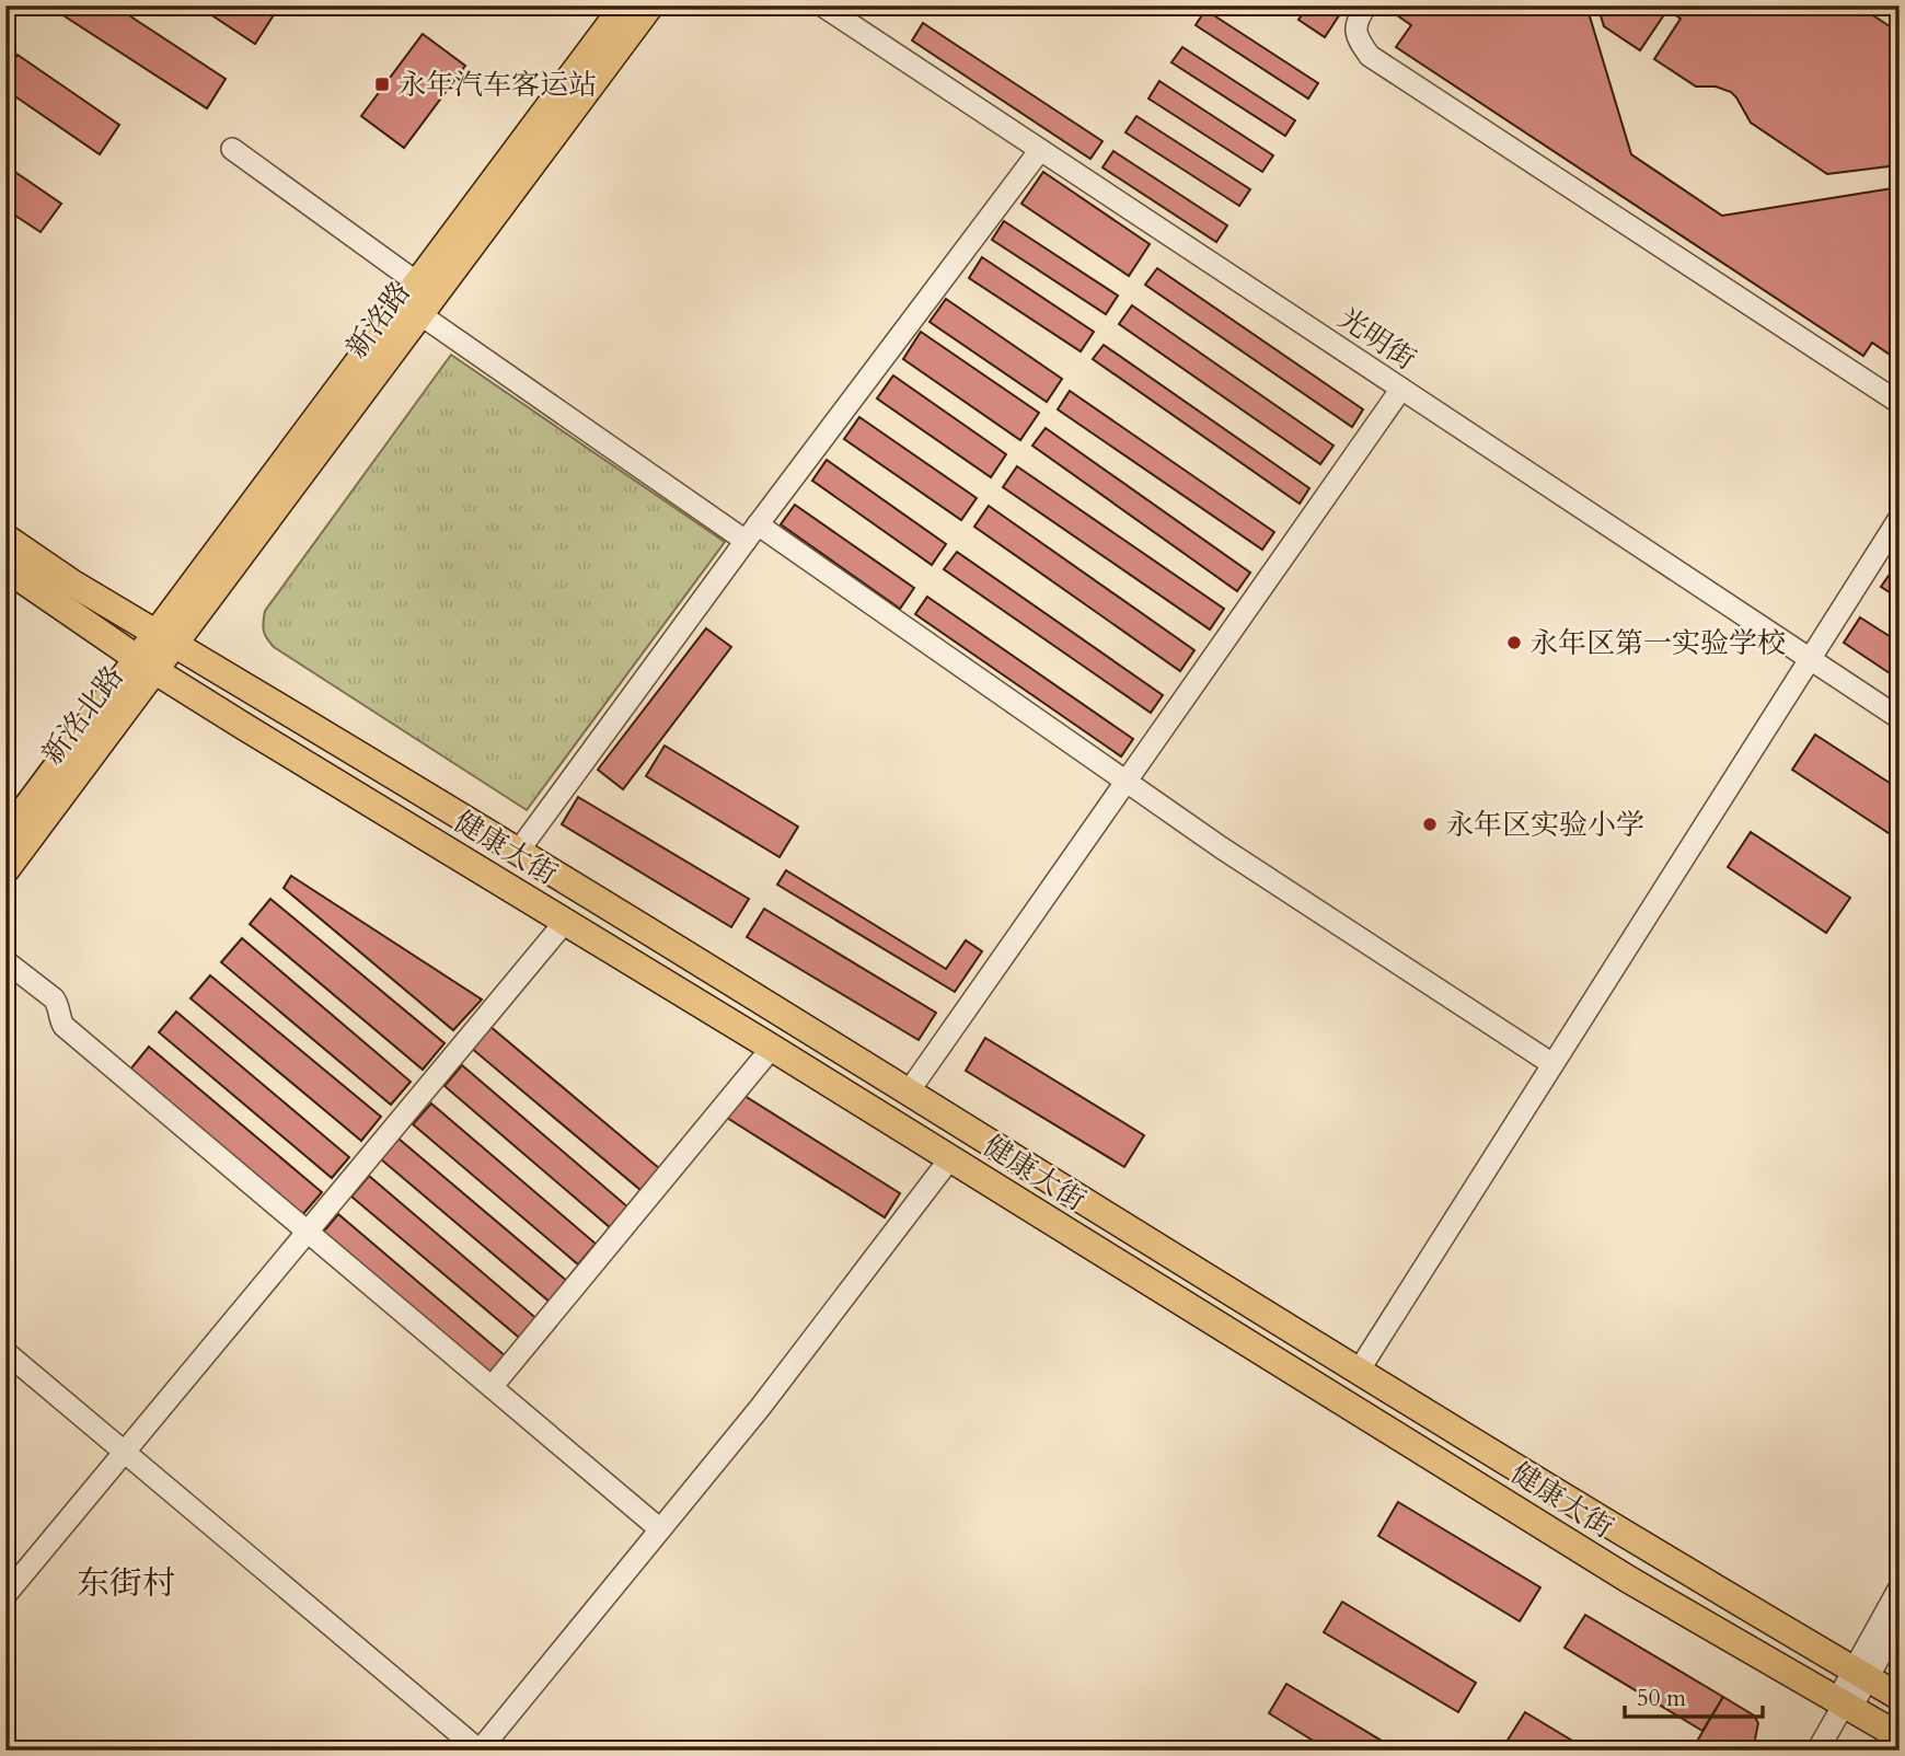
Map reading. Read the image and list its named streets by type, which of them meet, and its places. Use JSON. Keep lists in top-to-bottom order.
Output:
{
  "streets": {
    "main road": ["新洺路", "新洺北路", "健康大街"],
    "street": ["光明街"]
  },
  "crossings": [
    ["新洺路", "新洺北路"],
    ["新洺路", "健康大街"],
    ["新洺北路", "健康大街"]
  ],
  "districts": ["东街村"],
  "places": {
    "transit": ["永年汽车客运站"],
    "other": ["永年区第一实验学校", "永年区实验小学"]
  },
  "scale_bar": "50 m"
}
